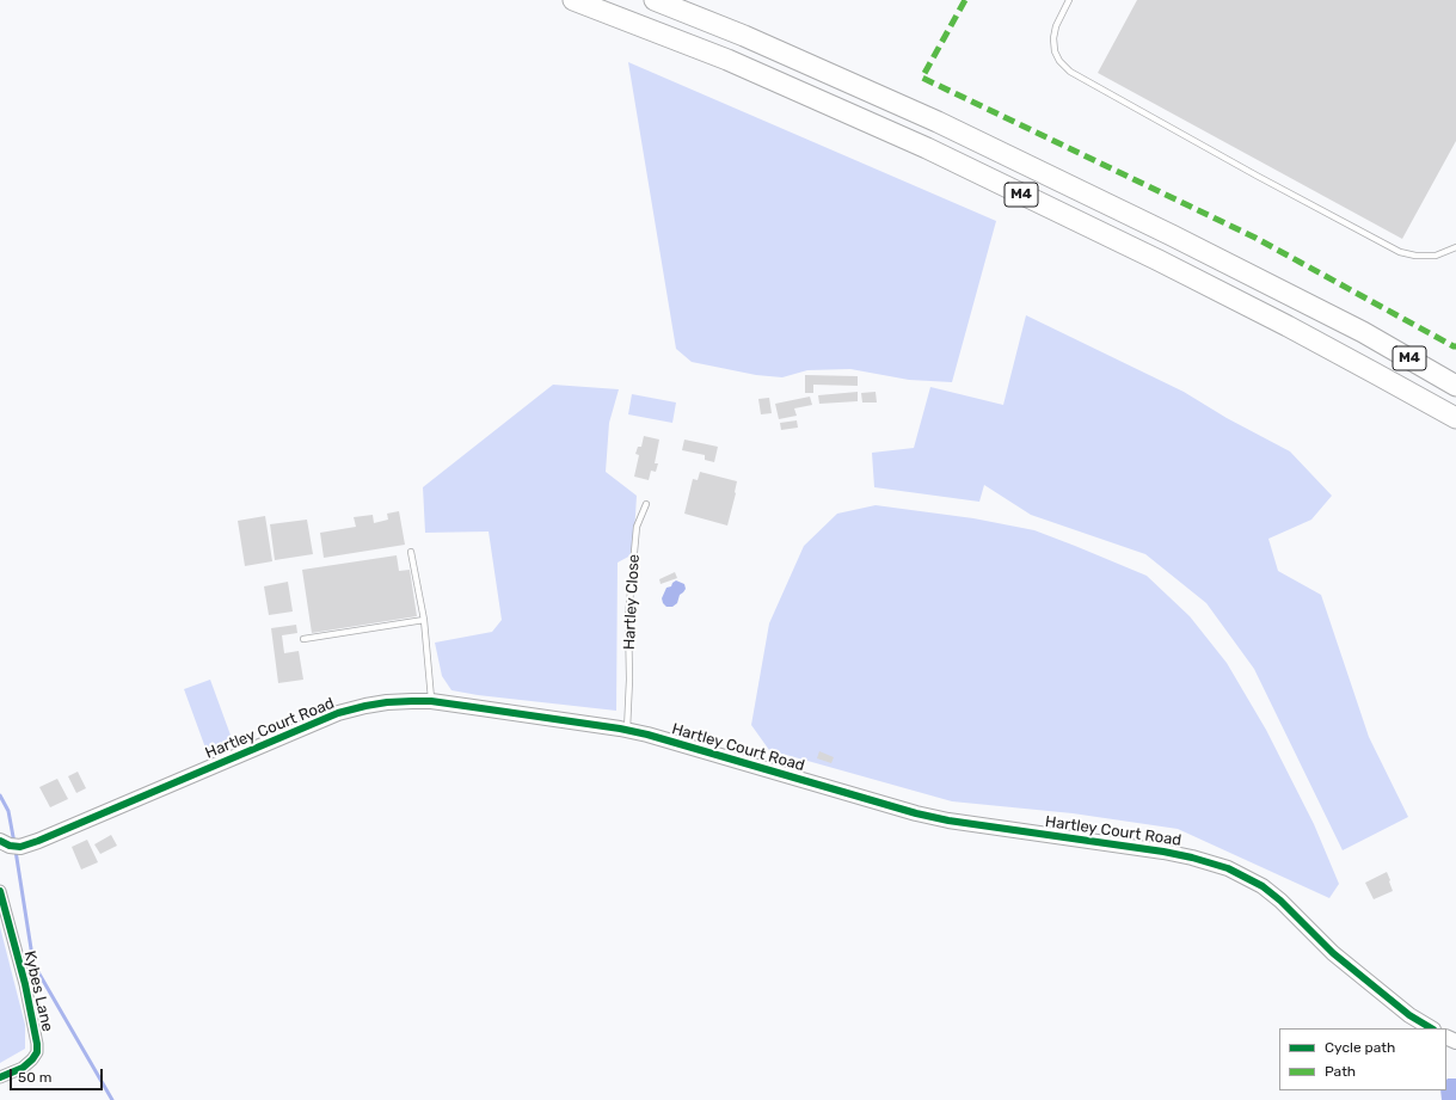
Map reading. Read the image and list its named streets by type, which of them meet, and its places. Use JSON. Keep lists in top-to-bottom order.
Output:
{
  "streets": {
    "highway": ["M4"],
    "street": ["Hartley Court Road", "Kybes Lane"],
    "lane": ["Hartley Close"]
  },
  "crossings": [
    ["Hartley Close", "Hartley Court Road"]
  ],
  "legend": ["Cycle path", "Path"],
  "scale_bar": "50 m"
}
